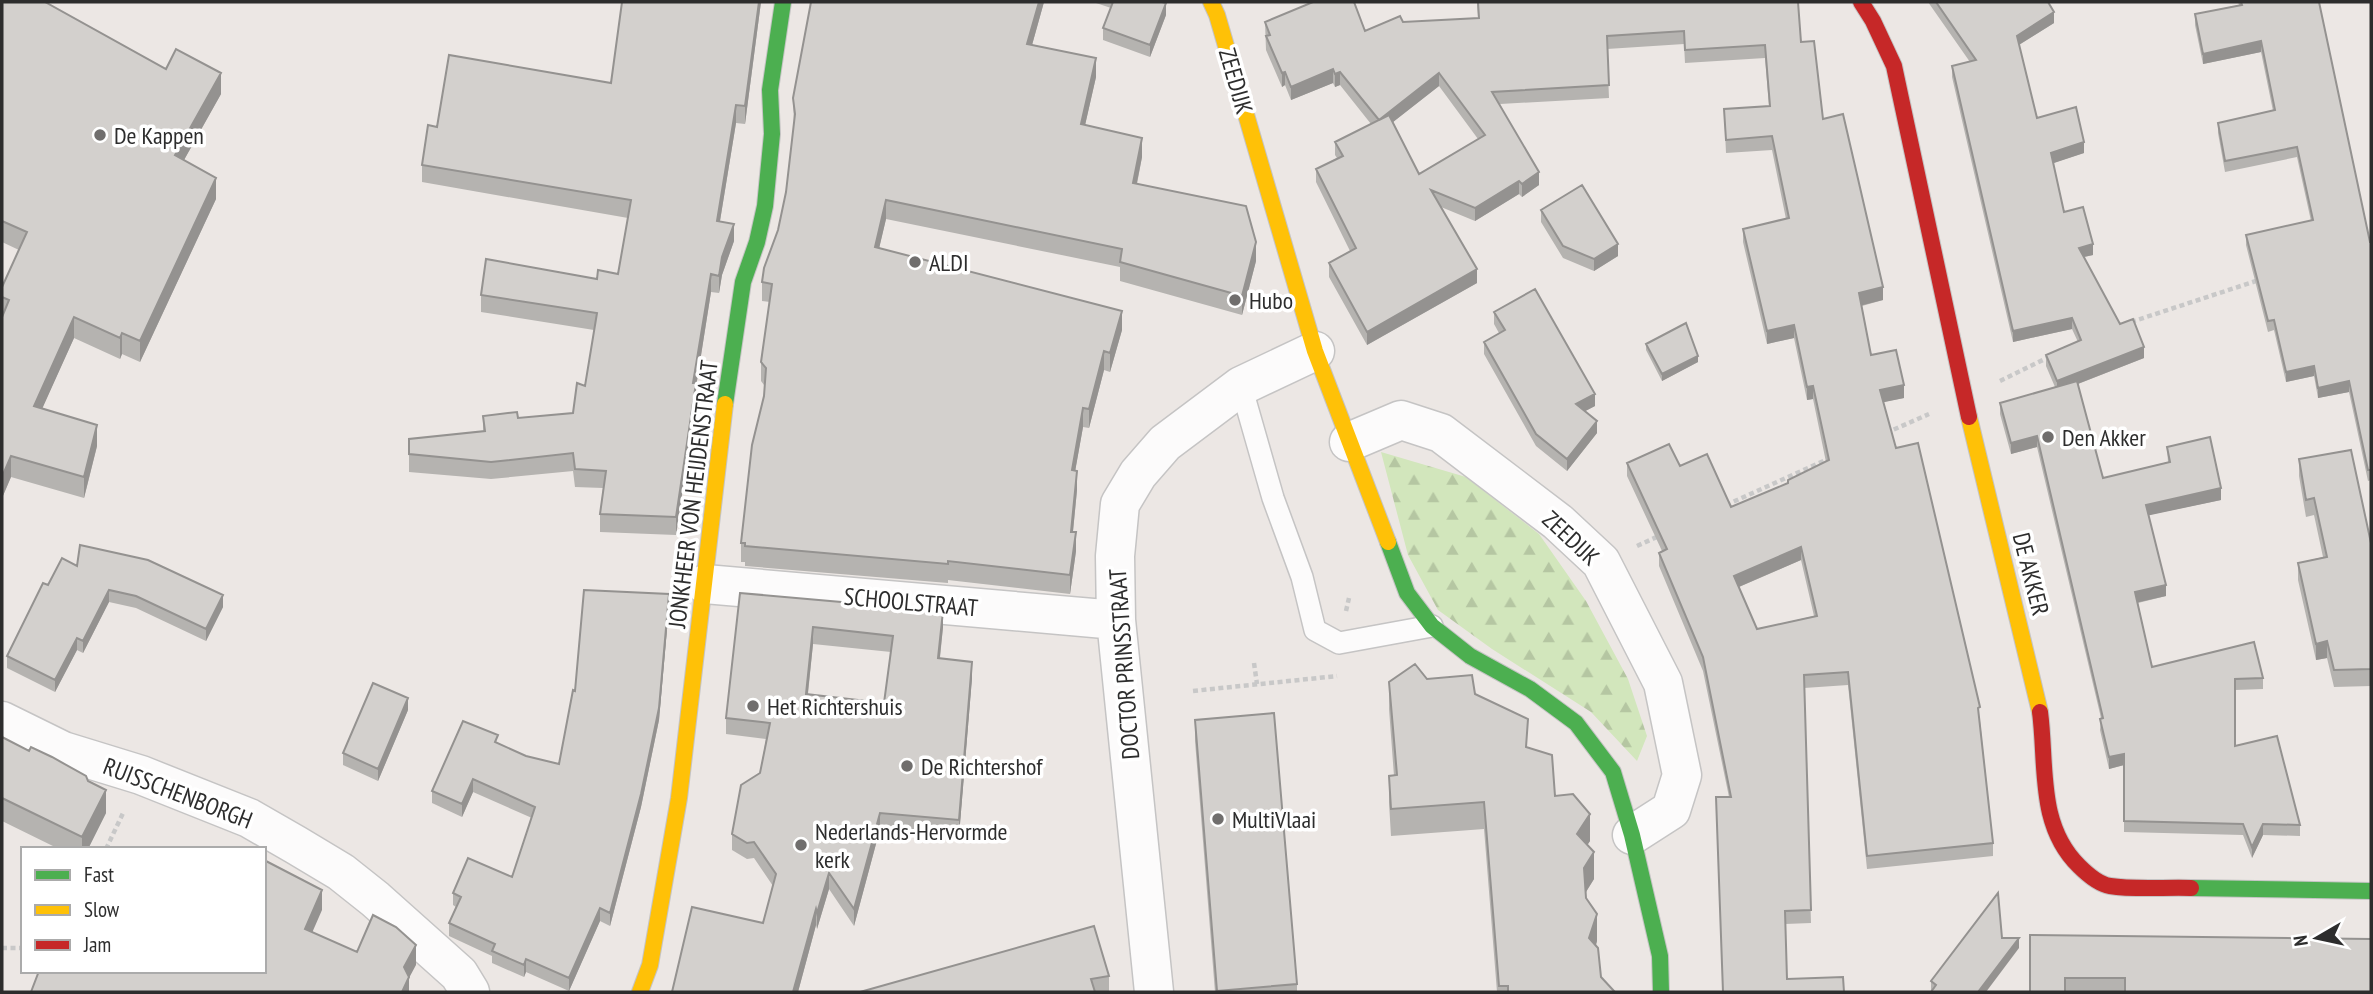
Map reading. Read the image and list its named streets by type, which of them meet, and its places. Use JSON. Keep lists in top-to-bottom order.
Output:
{
  "streets": {
    "street": [
      "ZEEDIJK",
      "JONKHEER VON HEIJDENSTRAAT",
      "DE AKKER",
      "SCHOOLSTRAAT",
      "DOCTOR PRINSSTRAAT",
      "RUISSCHENBORGH"
    ]
  },
  "crossings": [
    ["ZEEDIJK", "DOCTOR PRINSSTRAAT"],
    ["JONKHEER VON HEIJDENSTRAAT", "SCHOOLSTRAAT"],
    ["SCHOOLSTRAAT", "DOCTOR PRINSSTRAAT"]
  ],
  "places": [
    "De Kappen",
    "ALDI",
    "Hubo",
    "Den Akker",
    "Het Richtershuis",
    "De Richtershof",
    "MultiVlaai",
    "Nederlands-Hervormde kerk"
  ],
  "legend": ["Fast", "Slow", "Jam"],
  "north": "left"
}
